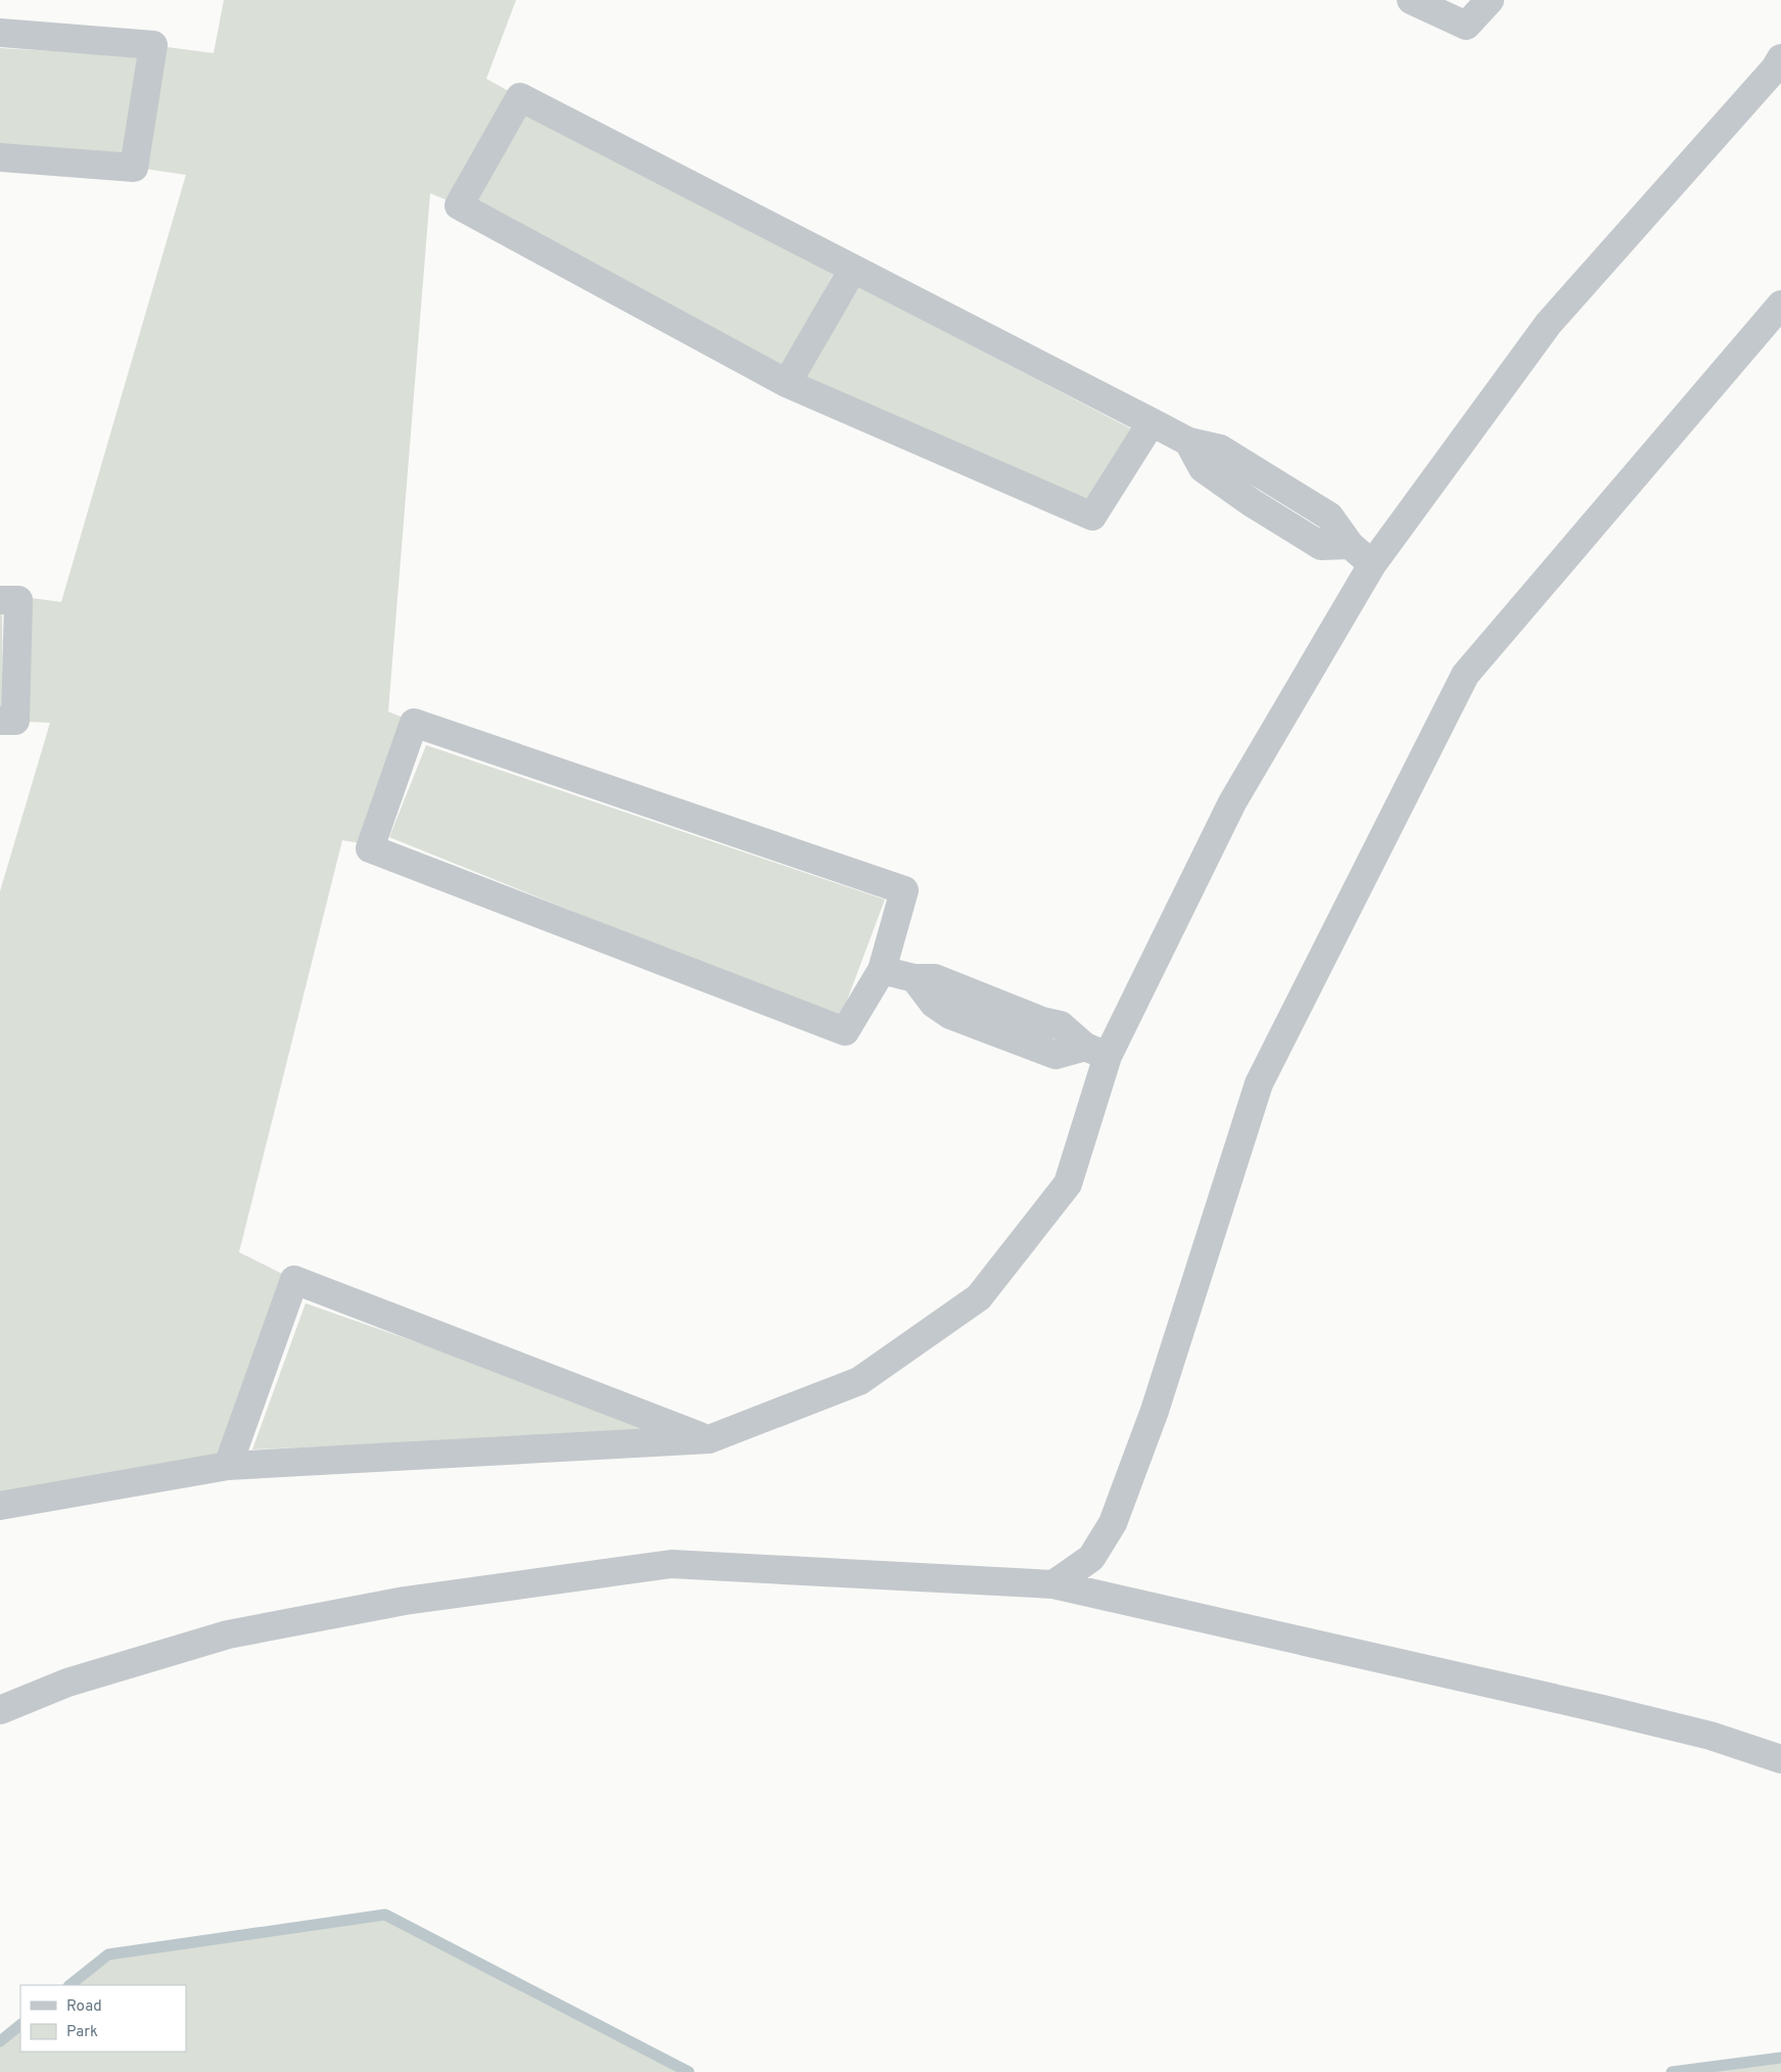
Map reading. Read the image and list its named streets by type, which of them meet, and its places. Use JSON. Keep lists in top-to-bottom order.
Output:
{
  "legend": ["Road", "Park"]
}
